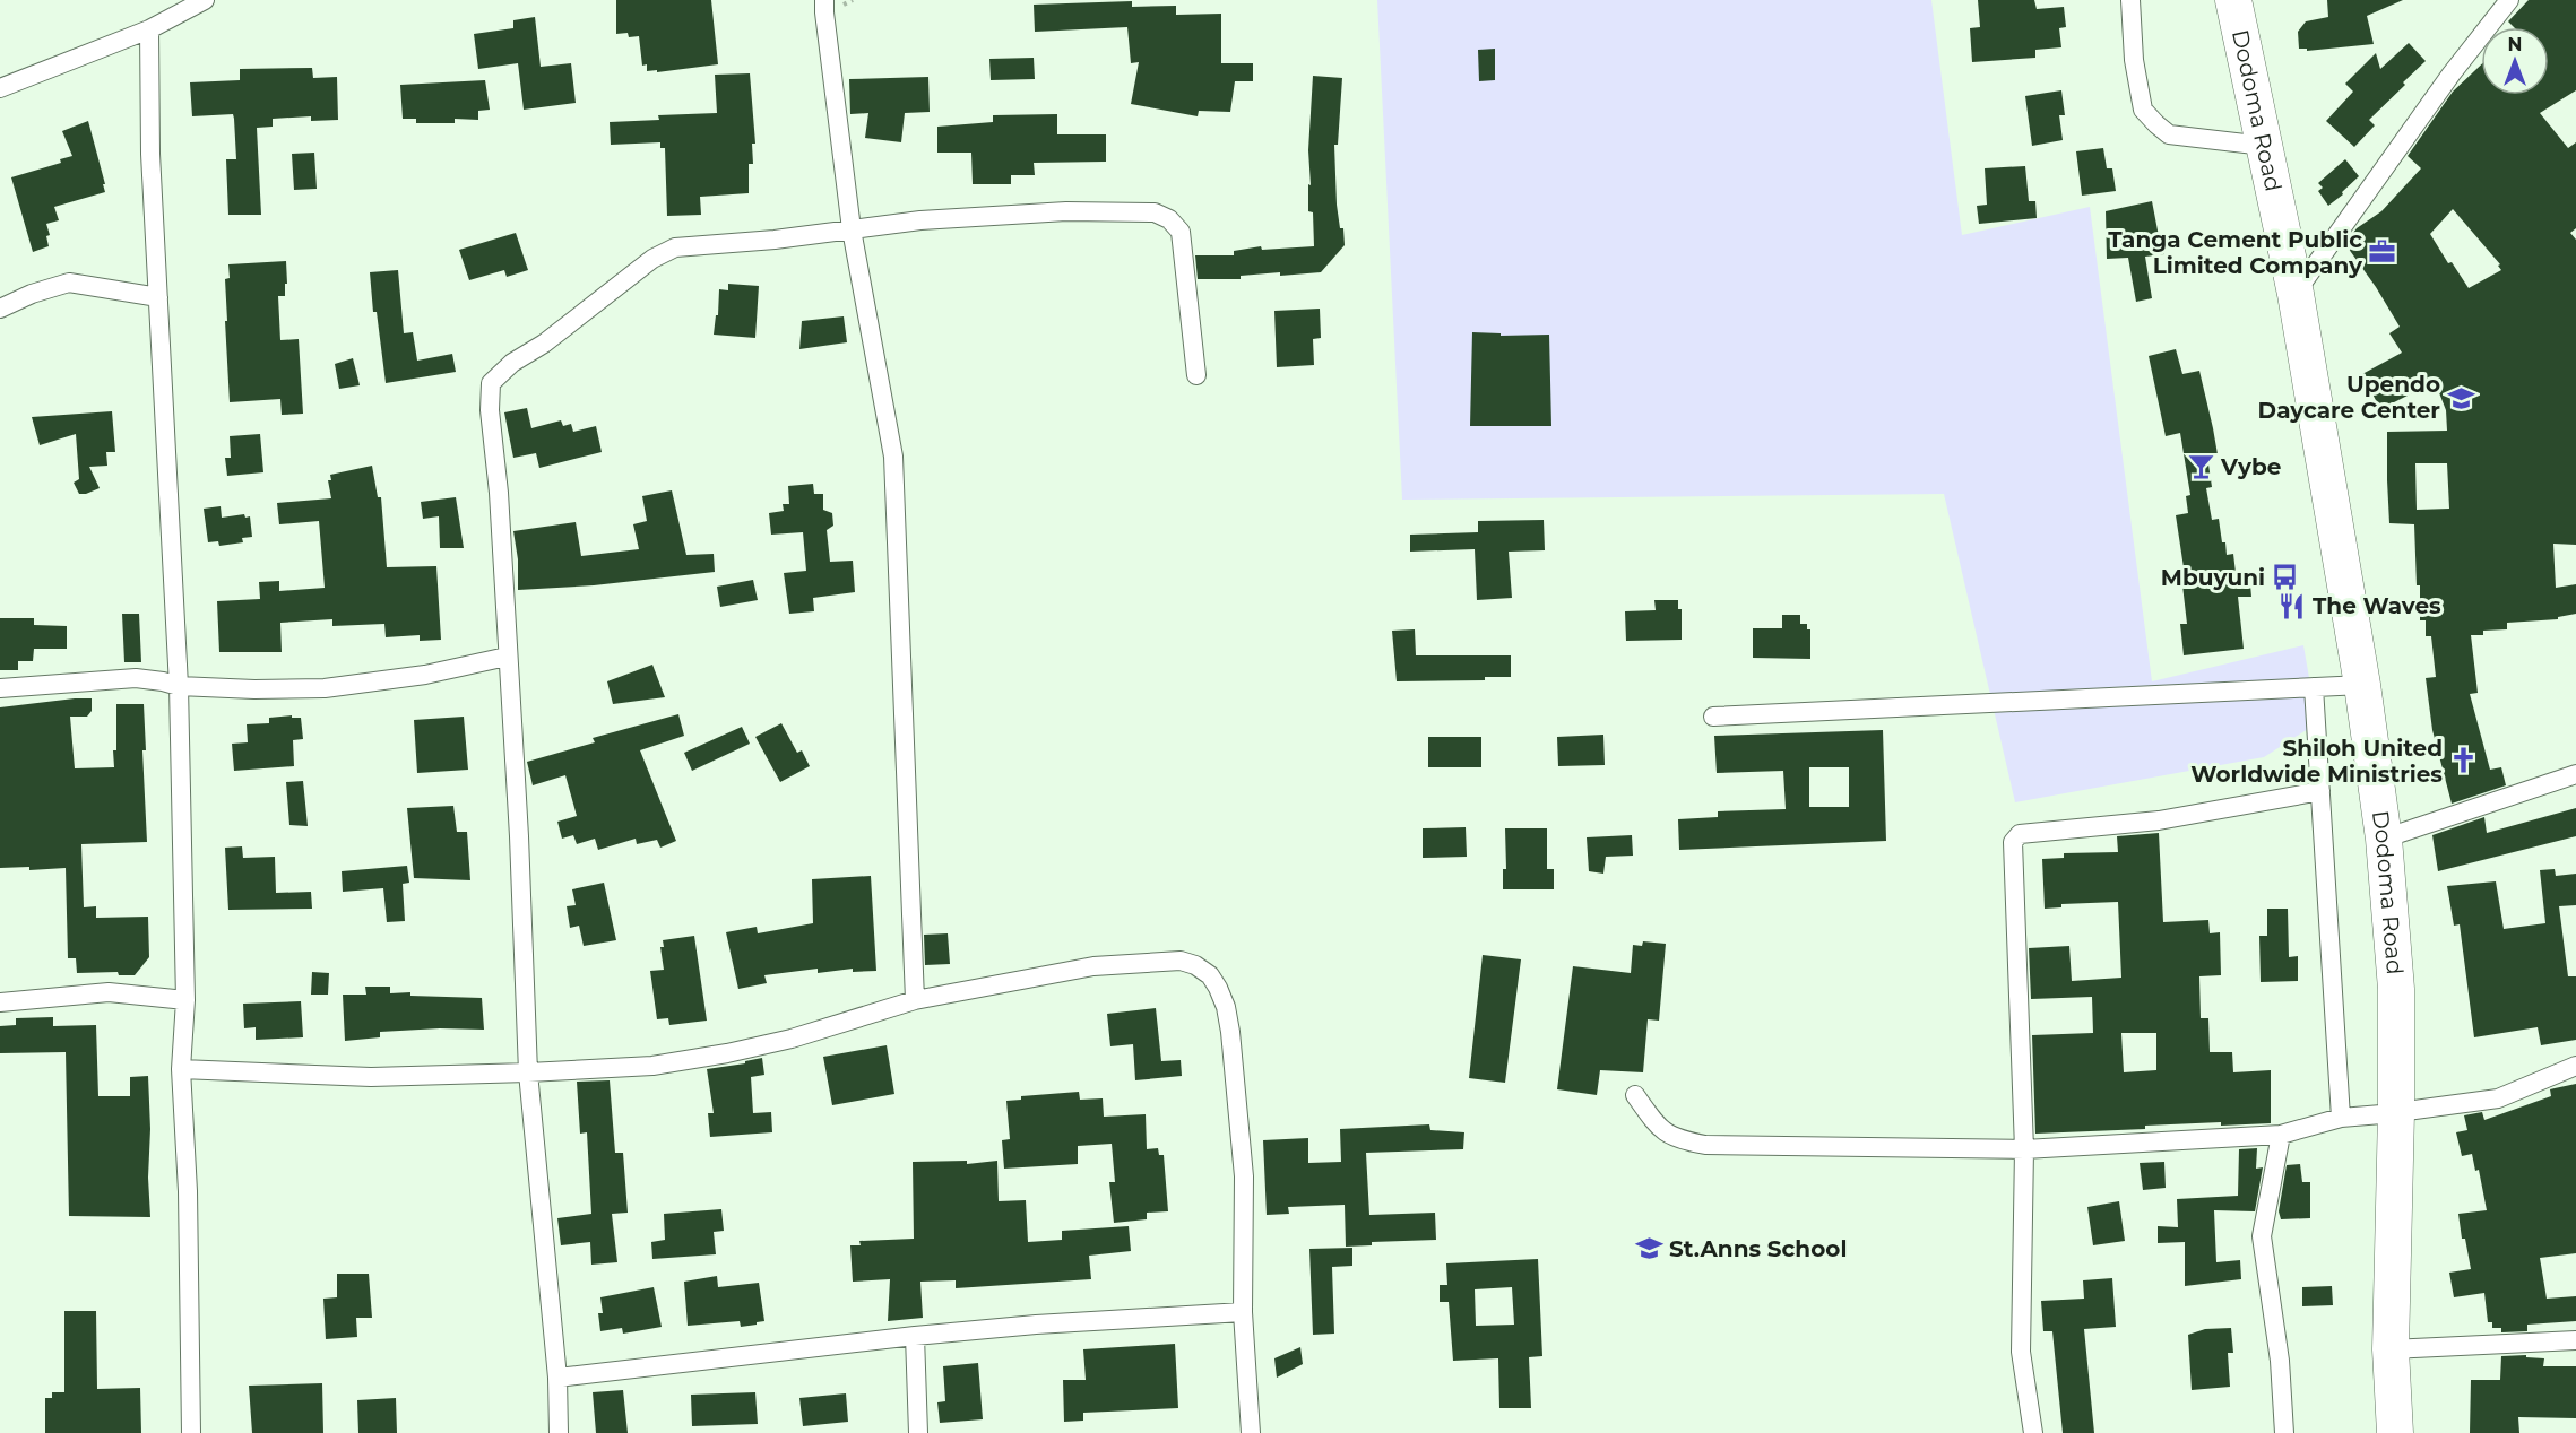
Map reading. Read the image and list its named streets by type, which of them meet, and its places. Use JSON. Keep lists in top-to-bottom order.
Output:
{
  "streets": {
    "highway": ["Dodoma Road"]
  },
  "places": {
    "office": ["Tanga Cement Public Limited Company"],
    "school or university": ["Upendo Daycare Center", "St.Anns School"],
    "bar": ["Vybe"],
    "bus stop": ["Mbuyuni"],
    "restaurant": ["The Waves"],
    "church": ["Shiloh United Worldwide Ministries"]
  },
  "north": "top"
}
